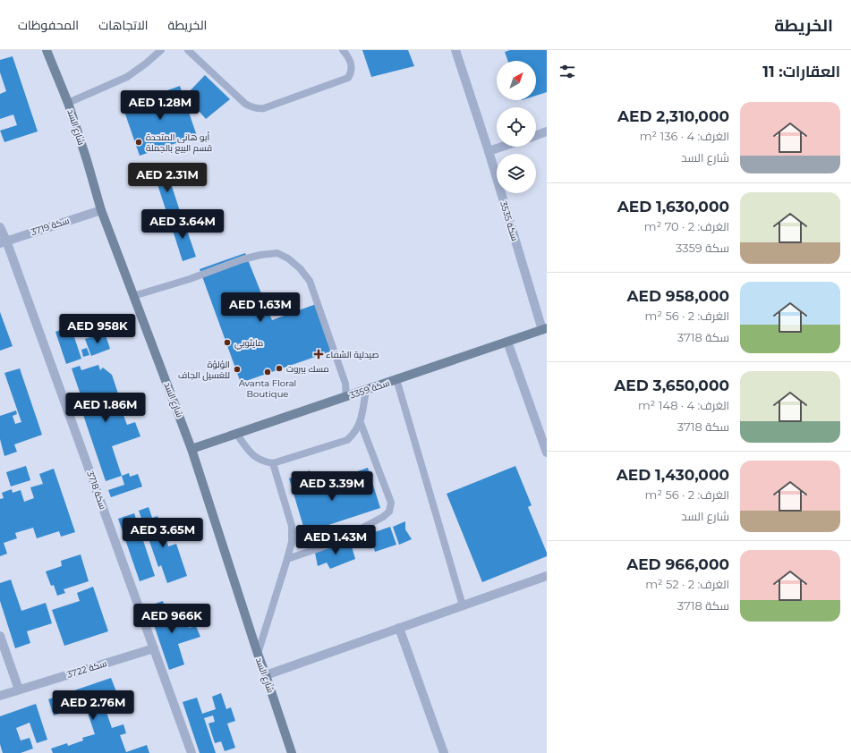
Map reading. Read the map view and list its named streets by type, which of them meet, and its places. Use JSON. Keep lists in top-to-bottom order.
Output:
{
  "streets": {
    "street": [
      "شارع السد",
      "سكة 3535",
      "سكة 3719",
      "سكة 3359",
      "سكة 3718",
      "سكة 3722"
    ]
  },
  "crossings": [
    ["شارع السد", "سكة 3719"],
    ["شارع السد", "سكة 3359"],
    ["سكة 3535", "سكة 3359"],
    ["سكة 3719", "سكة 3718"],
    ["سكة 3718", "سكة 3722"]
  ],
  "places": {
    "other": [
      "أبو هانى المتحدة قسم البيع بالجملة",
      "مايثوبي",
      "مسك بيروت",
      "الؤلؤة للغسيل الجاف",
      "Avanta Floral Boutique"
    ],
    "health": ["صيدلية الشفاء"]
  },
  "north": "top right",
  "page": {
    "header": "الخريطة",
    "nav": ["الخريطة", "الاتجاهات", "المحفوظات"],
    "heading": "العقارات: 11",
    "price": [
      "AED 1.28M",
      "AED 2.31M",
      "AED 3.64M",
      "AED 1.63M",
      "AED 958K",
      "AED 1.86M",
      "AED 3.39M",
      "AED 3.65M",
      "AED 1.43M",
      "AED 966K",
      "AED 2.76M"
    ],
    "list": [
      {
        "name": "AED 2,310,000",
        "note": "الغرف: 4 · 136 m² · شارع السد"
      },
      {
        "name": "AED 1,630,000",
        "note": "الغرف: 2 · 70 m² · سكة 3359"
      },
      {
        "name": "AED 958,000",
        "note": "الغرف: 2 · 56 m² · سكة 3718"
      },
      {
        "name": "AED 3,650,000",
        "note": "الغرف: 4 · 148 m² · سكة 3718"
      },
      {
        "name": "AED 1,430,000",
        "note": "الغرف: 2 · 56 m² · شارع السد"
      },
      {
        "name": "AED 966,000",
        "note": "الغرف: 2 · 52 m² · سكة 3718"
      }
    ]
  }
}
